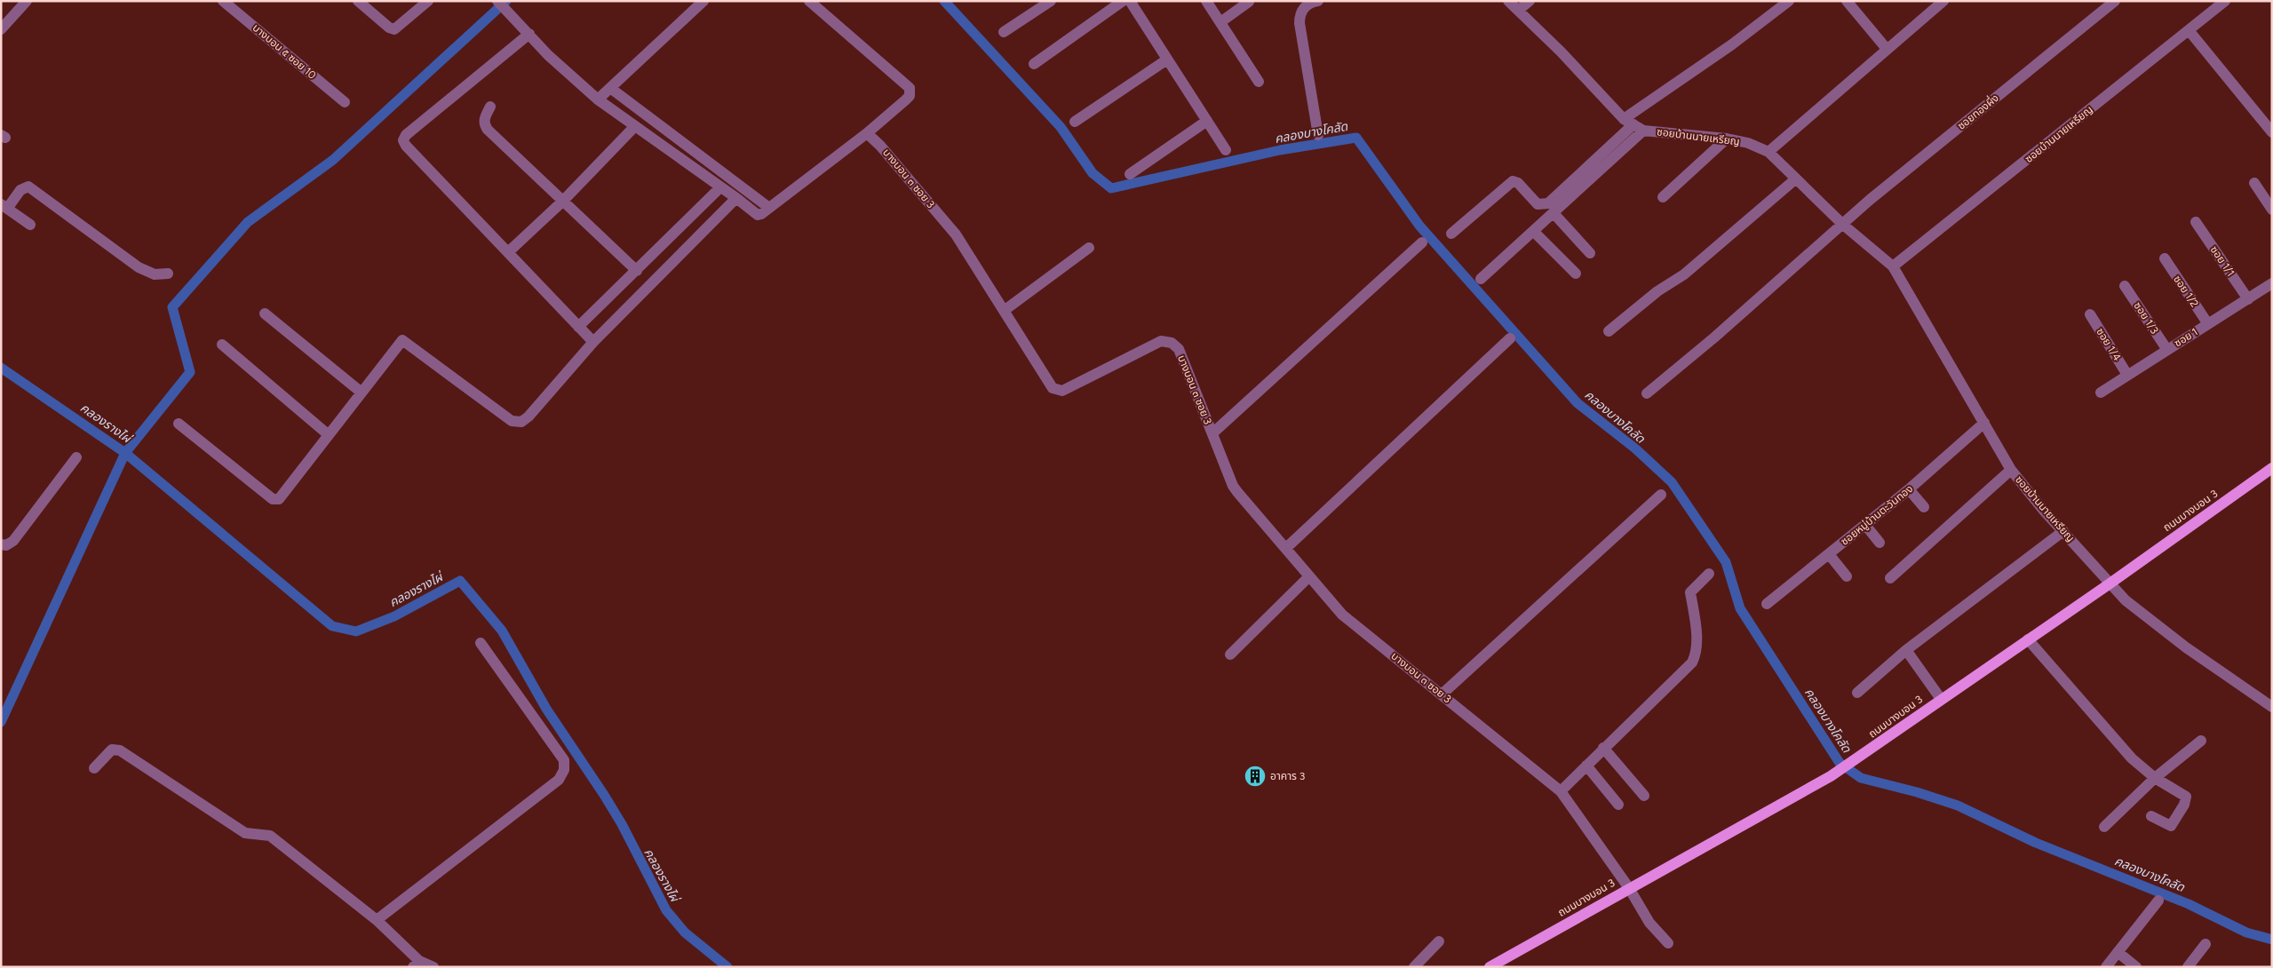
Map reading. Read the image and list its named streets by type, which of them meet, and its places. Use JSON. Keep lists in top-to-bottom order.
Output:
{
  "streets": {
    "main road": ["ถนนบางบอน 3"],
    "street": [
      "บางบอน ๕ ซอย 10",
      "ซอยทองผึ่ง",
      "ซอยบ้านนายเหรียญ",
      "บางบอน ๓ ซอย 3",
      "ซอย 1/1",
      "ซอย 1/2",
      "ซอย 1/3",
      "ซอย 1",
      "ซอย 1/4",
      "ซอยหมู่บ้านตะวันทอง"
    ]
  },
  "crossings": [
    ["ซอยทองผึ่ง", "ซอยบ้านนายเหรียญ"],
    ["ซอยบ้านนายเหรียญ", "ถนนบางบอน 3"],
    ["ซอยบ้านนายเหรียญ", "ซอยหมู่บ้านตะวันทอง"],
    ["บางบอน ๓ ซอย 3", "ถนนบางบอน 3"],
    ["ซอย 1/1", "ซอย 1"],
    ["ซอย 1/2", "ซอย 1"],
    ["ซอย 1/3", "ซอย 1"],
    ["ซอย 1", "ซอย 1/4"]
  ],
  "water": ["คลองบางโคลัด", "คลองรางไผ่"],
  "places": {
    "building": ["อาคาร 3"]
  }
}
